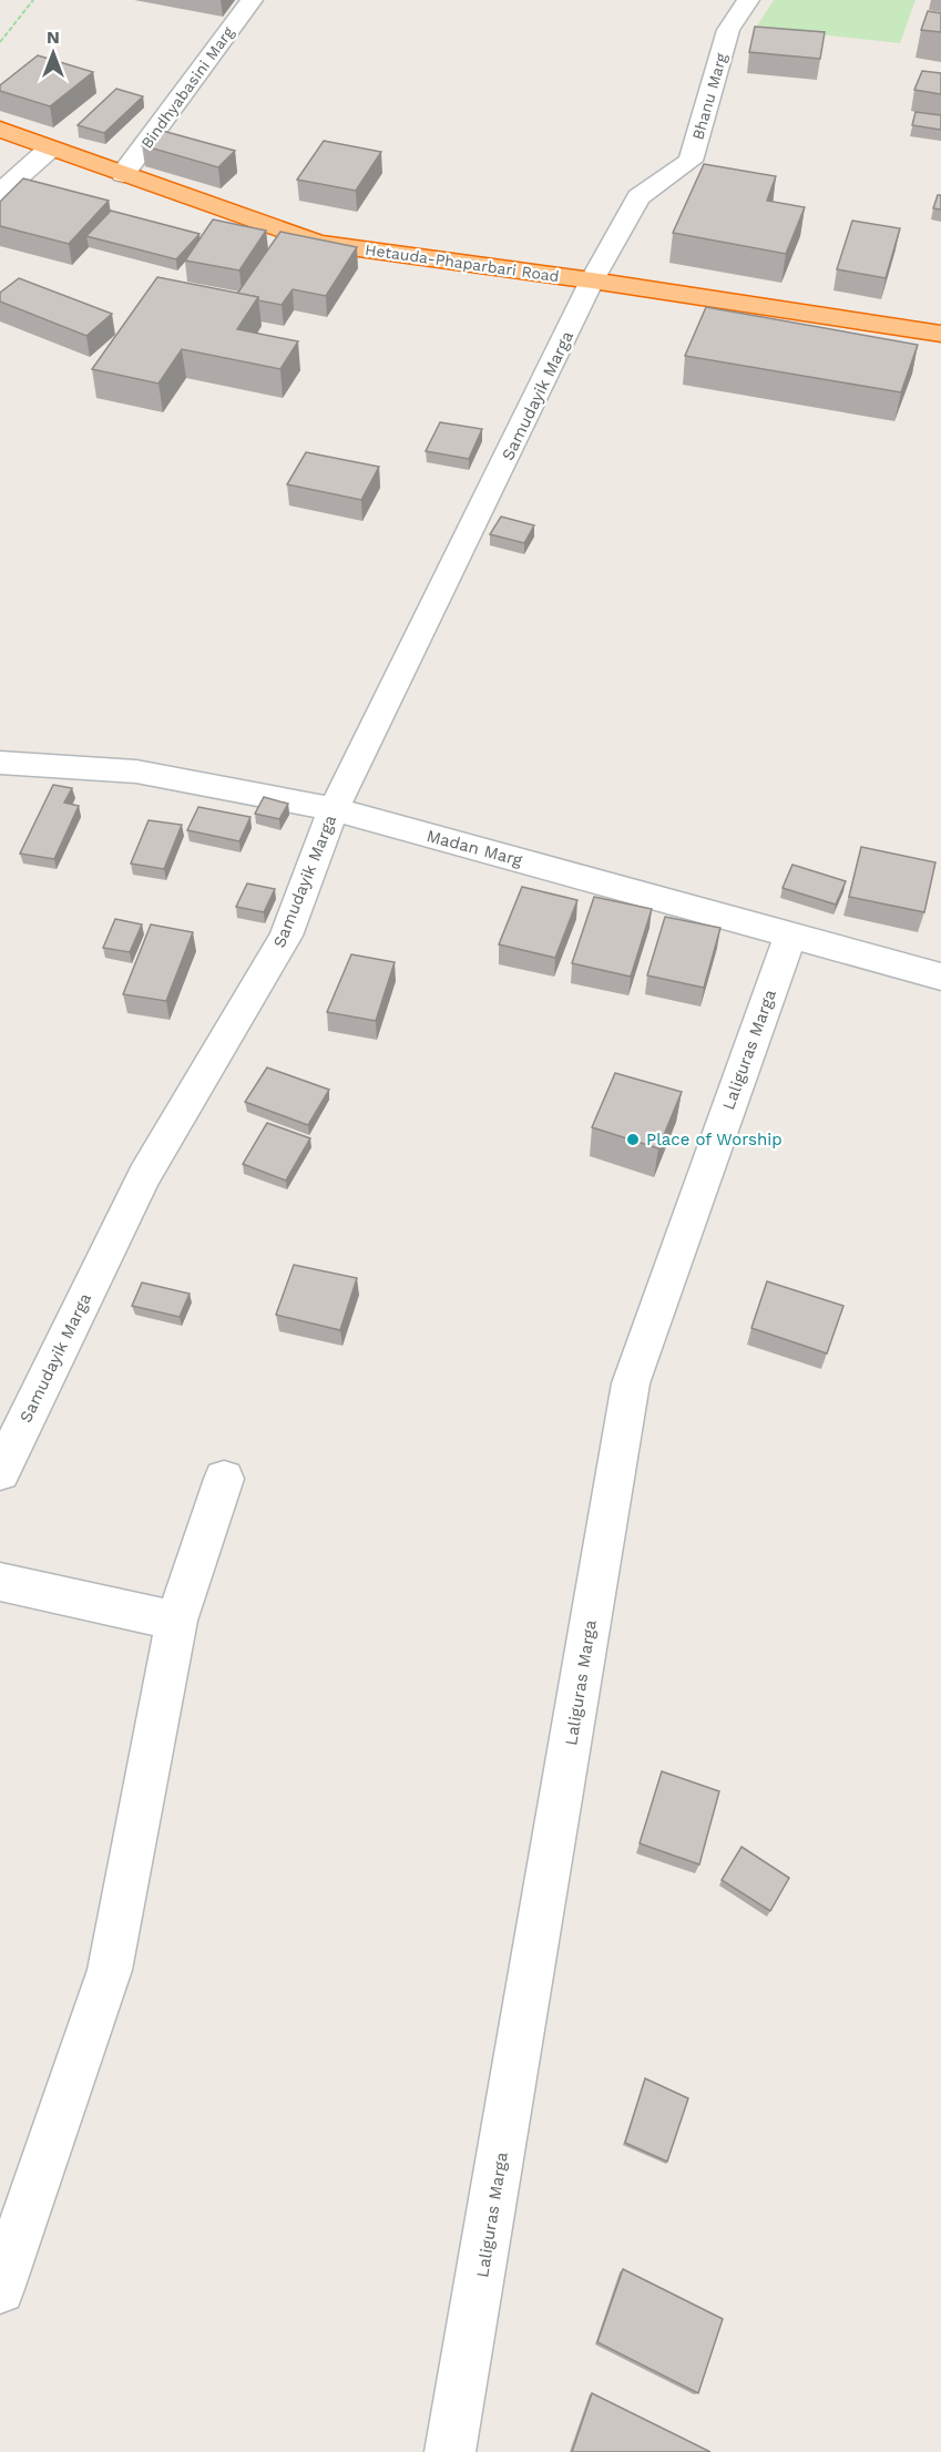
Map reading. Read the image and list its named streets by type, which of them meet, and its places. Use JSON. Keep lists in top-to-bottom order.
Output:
{
  "streets": {
    "highway": ["Hetauda-Phaparbari Road"],
    "street": [
      "Bindhyabasini Marg",
      "Bhanu Marg",
      "Samudayik Marga",
      "Madan Marg",
      "Laliguras Marga"
    ]
  },
  "crossings": [
    ["Bindhyabasini Marg", "Hetauda-Phaparbari Road"],
    ["Bhanu Marg", "Hetauda-Phaparbari Road"],
    ["Bhanu Marg", "Samudayik Marga"],
    ["Hetauda-Phaparbari Road", "Samudayik Marga"],
    ["Samudayik Marga", "Madan Marg"],
    ["Madan Marg", "Laliguras Marga"]
  ],
  "places": ["Place of Worship"],
  "north": "top"
}
